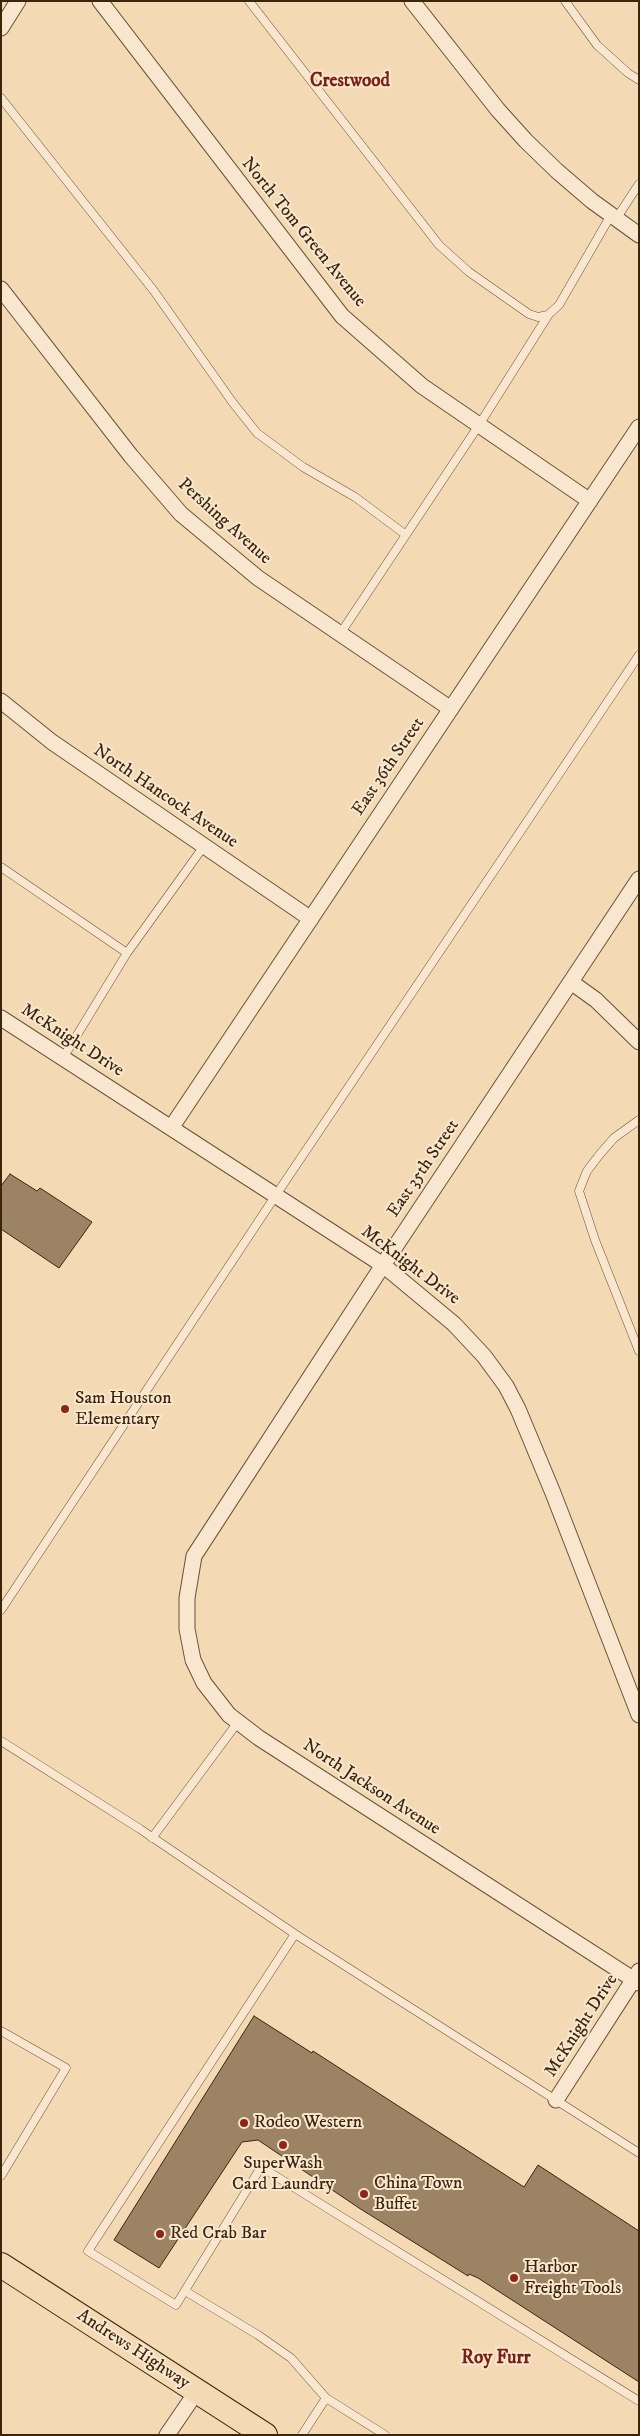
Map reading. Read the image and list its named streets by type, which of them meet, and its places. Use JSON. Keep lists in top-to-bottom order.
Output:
{
  "streets": {
    "main road": ["Andrews Highway"],
    "street": [
      "North Tom Green Avenue",
      "Pershing Avenue",
      "East 36th Street",
      "North Hancock Avenue",
      "McKnight Drive",
      "East 35th Street",
      "North Jackson Avenue"
    ]
  },
  "crossings": [
    ["North Tom Green Avenue", "East 36th Street"],
    ["Pershing Avenue", "East 36th Street"],
    ["East 36th Street", "North Hancock Avenue"],
    ["East 36th Street", "McKnight Drive"],
    ["McKnight Drive", "East 35th Street"],
    ["McKnight Drive", "North Jackson Avenue"],
    ["East 35th Street", "North Jackson Avenue"]
  ],
  "districts": ["Crestwood", "Roy Furr"],
  "places": [
    "Sam Houston Elementary",
    "Rodeo Western",
    "SuperWash Card Laundry",
    "China Town Buffet",
    "Red Crab Bar",
    "Harbor Freight Tools"
  ]
}
